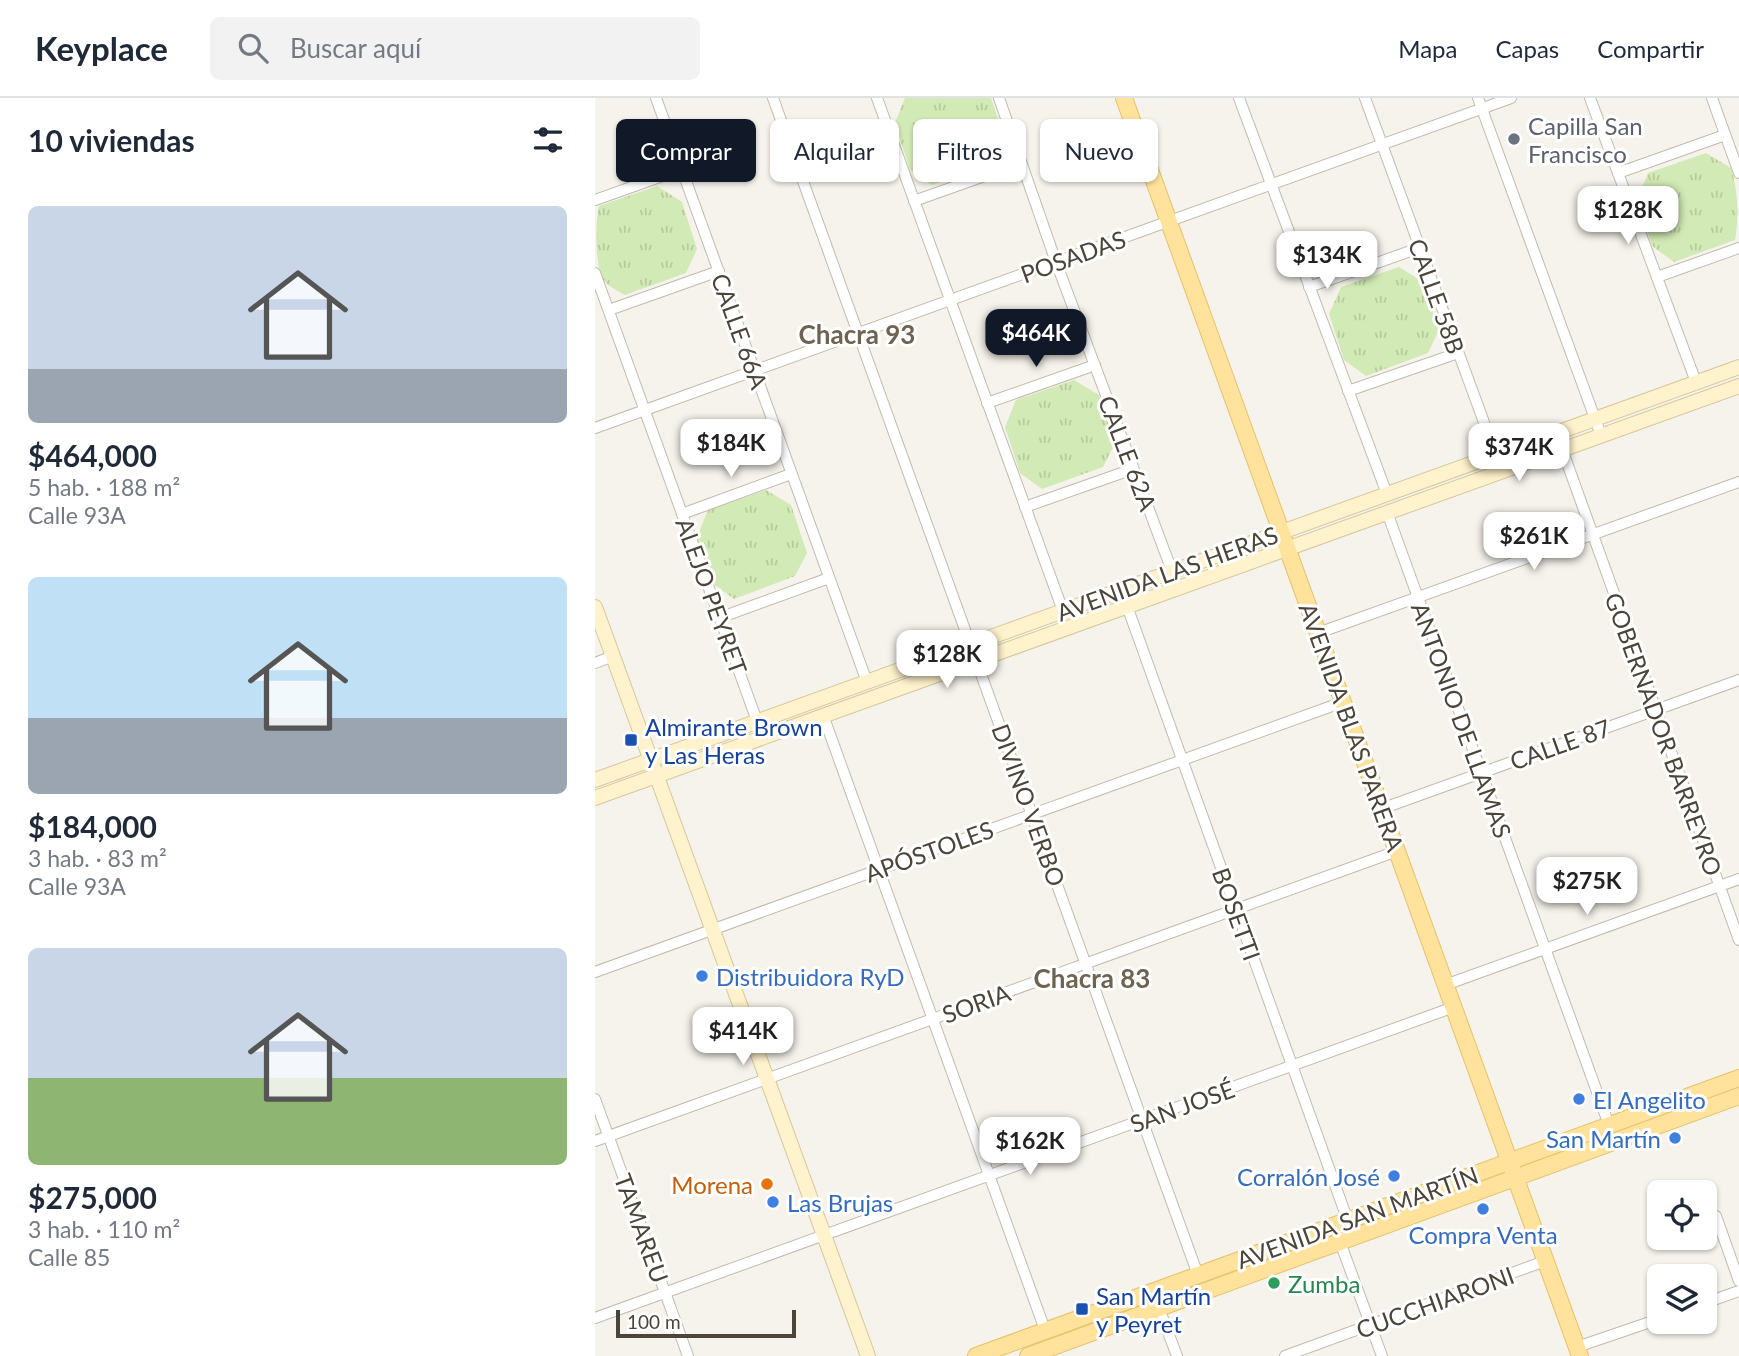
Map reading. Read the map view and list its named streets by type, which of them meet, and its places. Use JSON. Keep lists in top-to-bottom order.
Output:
{
  "streets": {
    "main road": ["AVENIDA LAS HERAS", "AVENIDA BLAS PARERA", "AVENIDA SAN MARTÍN"],
    "street": [
      "POSADAS",
      "CALLE 58B",
      "CALLE 66A",
      "CALLE 62A",
      "ALEJO PEYRET",
      "ANTONIO DE LLAMAS",
      "GOBERNADOR BARREYRO",
      "CALLE 87",
      "DIVINO VERBO",
      "APÓSTOLES",
      "BOSETTI",
      "SORIA",
      "SAN JOSÉ",
      "TAMAREU",
      "CUCCHIARONI"
    ]
  },
  "crossings": [
    ["POSADAS", "CALLE 58B"],
    ["POSADAS", "CALLE 66A"],
    ["POSADAS", "CALLE 62A"],
    ["POSADAS", "ALEJO PEYRET"],
    ["POSADAS", "AVENIDA BLAS PARERA"],
    ["POSADAS", "DIVINO VERBO"],
    ["CALLE 58B", "AVENIDA LAS HERAS"],
    ["CALLE 66A", "AVENIDA LAS HERAS"],
    ["CALLE 62A", "AVENIDA LAS HERAS"],
    ["AVENIDA LAS HERAS", "ALEJO PEYRET"],
    ["AVENIDA LAS HERAS", "ANTONIO DE LLAMAS"],
    ["AVENIDA LAS HERAS", "AVENIDA BLAS PARERA"],
    ["AVENIDA LAS HERAS", "GOBERNADOR BARREYRO"],
    ["AVENIDA LAS HERAS", "DIVINO VERBO"],
    ["AVENIDA LAS HERAS", "BOSETTI"],
    ["ANTONIO DE LLAMAS", "CALLE 87"],
    ["ANTONIO DE LLAMAS", "AVENIDA SAN MARTÍN"],
    ["AVENIDA BLAS PARERA", "CALLE 87"],
    ["AVENIDA BLAS PARERA", "APÓSTOLES"],
    ["AVENIDA BLAS PARERA", "SORIA"],
    ["AVENIDA BLAS PARERA", "SAN JOSÉ"],
    ["AVENIDA BLAS PARERA", "AVENIDA SAN MARTÍN"],
    ["AVENIDA BLAS PARERA", "CUCCHIARONI"],
    ["GOBERNADOR BARREYRO", "CALLE 87"],
    ["DIVINO VERBO", "APÓSTOLES"],
    ["DIVINO VERBO", "SORIA"],
    ["DIVINO VERBO", "SAN JOSÉ"],
    ["DIVINO VERBO", "AVENIDA SAN MARTÍN"],
    ["APÓSTOLES", "BOSETTI"],
    ["BOSETTI", "SORIA"],
    ["BOSETTI", "SAN JOSÉ"],
    ["BOSETTI", "AVENIDA SAN MARTÍN"],
    ["SORIA", "TAMAREU"],
    ["SAN JOSÉ", "TAMAREU"]
  ],
  "districts": ["Chacra 93", "Chacra 83"],
  "places": {
    "other": [
      "Capilla San Francisco",
      "Distribuidora RyD",
      "El Angelito",
      "San Martín",
      "Corralón José",
      "Morena",
      "Las Brujas",
      "Compra Venta",
      "Zumba"
    ],
    "transit": ["Almirante Brown y Las Heras", "San Martín y Peyret"]
  },
  "scale_bar": "100 m",
  "page": {
    "header": "Keyplace",
    "search": "Buscar aquí",
    "nav": ["Mapa", "Capas", "Compartir"],
    "heading": "10 viviendas",
    "chip": [
      "Comprar",
      "Alquilar",
      "Filtros",
      "Nuevo"
    ],
    "list": [
      {
        "name": "$464,000",
        "note": "5 hab. · 188 m² · Calle 93A"
      },
      {
        "name": "$184,000",
        "note": "3 hab. · 83 m² · Calle 93A"
      },
      {
        "name": "$275,000",
        "note": "3 hab. · 110 m² · Calle 85"
      }
    ],
    "price": [
      "$128K",
      "$134K",
      "$464K",
      "$184K",
      "$374K",
      "$261K",
      "$128K",
      "$275K",
      "$414K",
      "$162K"
    ],
    "scale": "100 m"
  }
}
